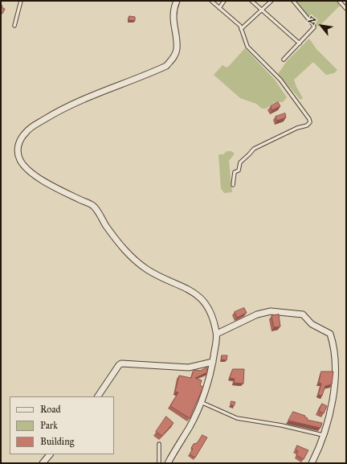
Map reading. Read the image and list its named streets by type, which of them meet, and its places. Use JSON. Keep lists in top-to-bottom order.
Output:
{
  "legend": ["Road", "Park", "Building"],
  "north": "top left"
}
